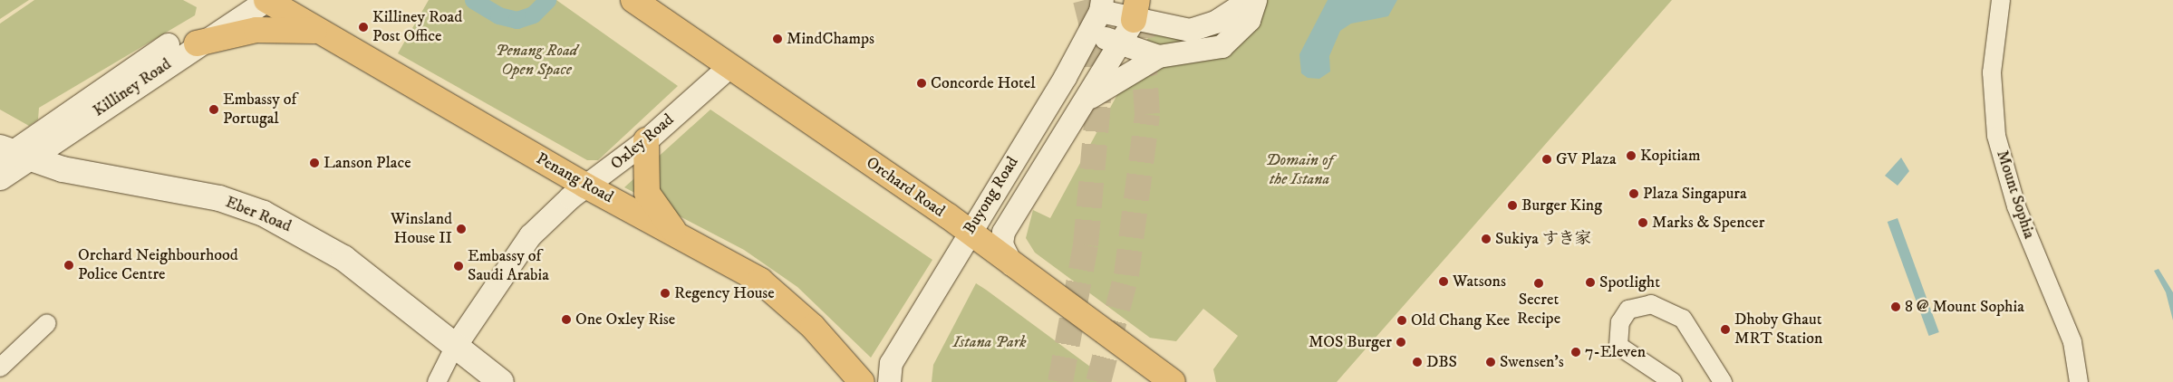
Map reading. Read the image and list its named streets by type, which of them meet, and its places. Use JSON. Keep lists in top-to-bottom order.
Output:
{
  "streets": {
    "main road": ["Penang Road", "Orchard Road", "Eber Road"],
    "street": [
      "Killiney Road",
      "Oxley Road",
      "Mount Sophia",
      "Buyong Road"
    ]
  },
  "crossings": [
    ["Killiney Road", "Penang Road"],
    ["Killiney Road", "Eber Road"],
    ["Oxley Road", "Penang Road"],
    ["Oxley Road", "Orchard Road"],
    ["Oxley Road", "Eber Road"],
    ["Orchard Road", "Buyong Road"]
  ],
  "parks": ["Penang Road Open Space", "Domain of the Istana", "Istana Park"],
  "places": [
    "Killiney Road Post Office",
    "MindChamps",
    "Concorde Hotel",
    "Embassy of Portugal",
    "Kopitiam",
    "GV Plaza",
    "Lanson Place",
    "Plaza Singapura",
    "Burger King",
    "Marks & Spencer",
    "Winsland House II",
    "Sukiya すき家",
    "Orchard Neighbourhood Police Centre",
    "Embassy of Saudi Arabia",
    "Watsons",
    "Spotlight",
    "Secret Recipe",
    "Regency House",
    "8 @ Mount Sophia",
    "One Oxley Rise",
    "Old Chang Kee",
    "Dhoby Ghaut MRT Station",
    "MOS Burger",
    "7-Eleven",
    "DBS",
    "Swensen's"
  ]
}
